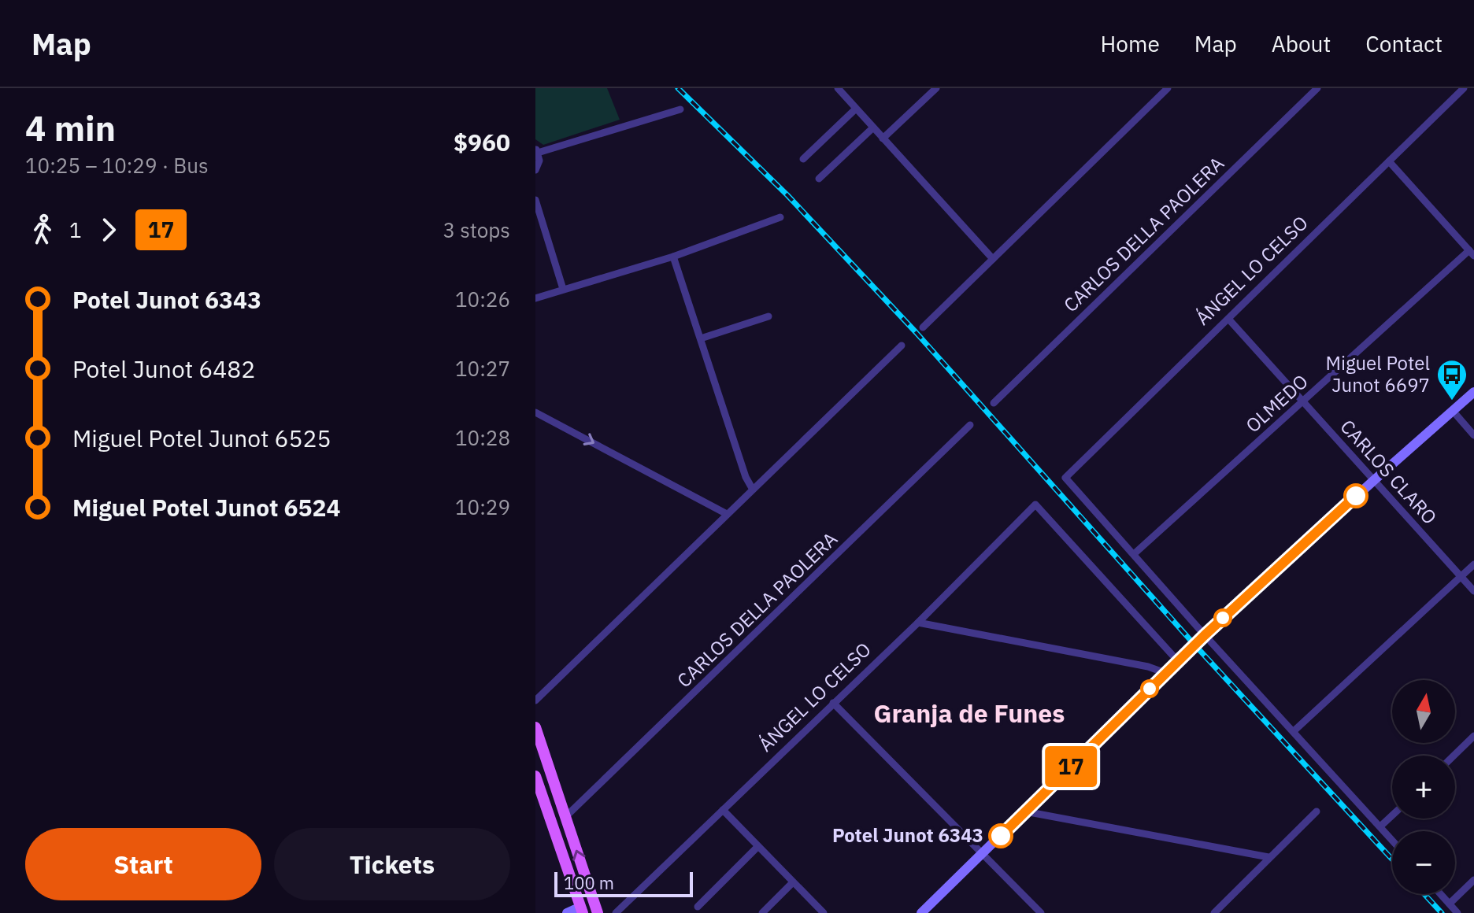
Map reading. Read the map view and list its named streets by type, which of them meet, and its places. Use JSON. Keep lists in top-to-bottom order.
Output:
{
  "streets": {
    "street": [
      "CARLOS DELLA PAOLERA",
      "ÁNGEL LO CELSO",
      "OLMEDO",
      "CARLOS CLARO"
    ]
  },
  "crossings": [
    ["ÁNGEL LO CELSO", "OLMEDO"],
    ["ÁNGEL LO CELSO", "CARLOS CLARO"],
    ["OLMEDO", "CARLOS CLARO"]
  ],
  "districts": ["Granja de Funes"],
  "places": {
    "bus stop": ["Miguel Potel Junot 6697"],
    "other": ["Potel Junot 6343"]
  },
  "lines": ["bus line 17"],
  "scale_bar": "100 m",
  "north": "top",
  "page": {
    "header": "Map",
    "nav": [
      "Home",
      "Map",
      "About",
      "Contact"
    ],
    "heading": ["4 min", "10:25 – 10:29 · Bus", "$960"],
    "on_map": "17",
    "legs": ["1", "17", "3 stops"],
    "list": [
      {
        "name": "Potel Junot 6343",
        "value": "10:26"
      },
      {
        "name": "Potel Junot 6482",
        "value": "10:27"
      },
      {
        "name": "Miguel Potel Junot 6525",
        "value": "10:28"
      },
      {
        "name": "Miguel Potel Junot 6524",
        "value": "10:29"
      }
    ],
    "map_buttons": ["+", "−"],
    "buttons": ["Start", "Tickets"],
    "scale": "100 m"
  }
}
